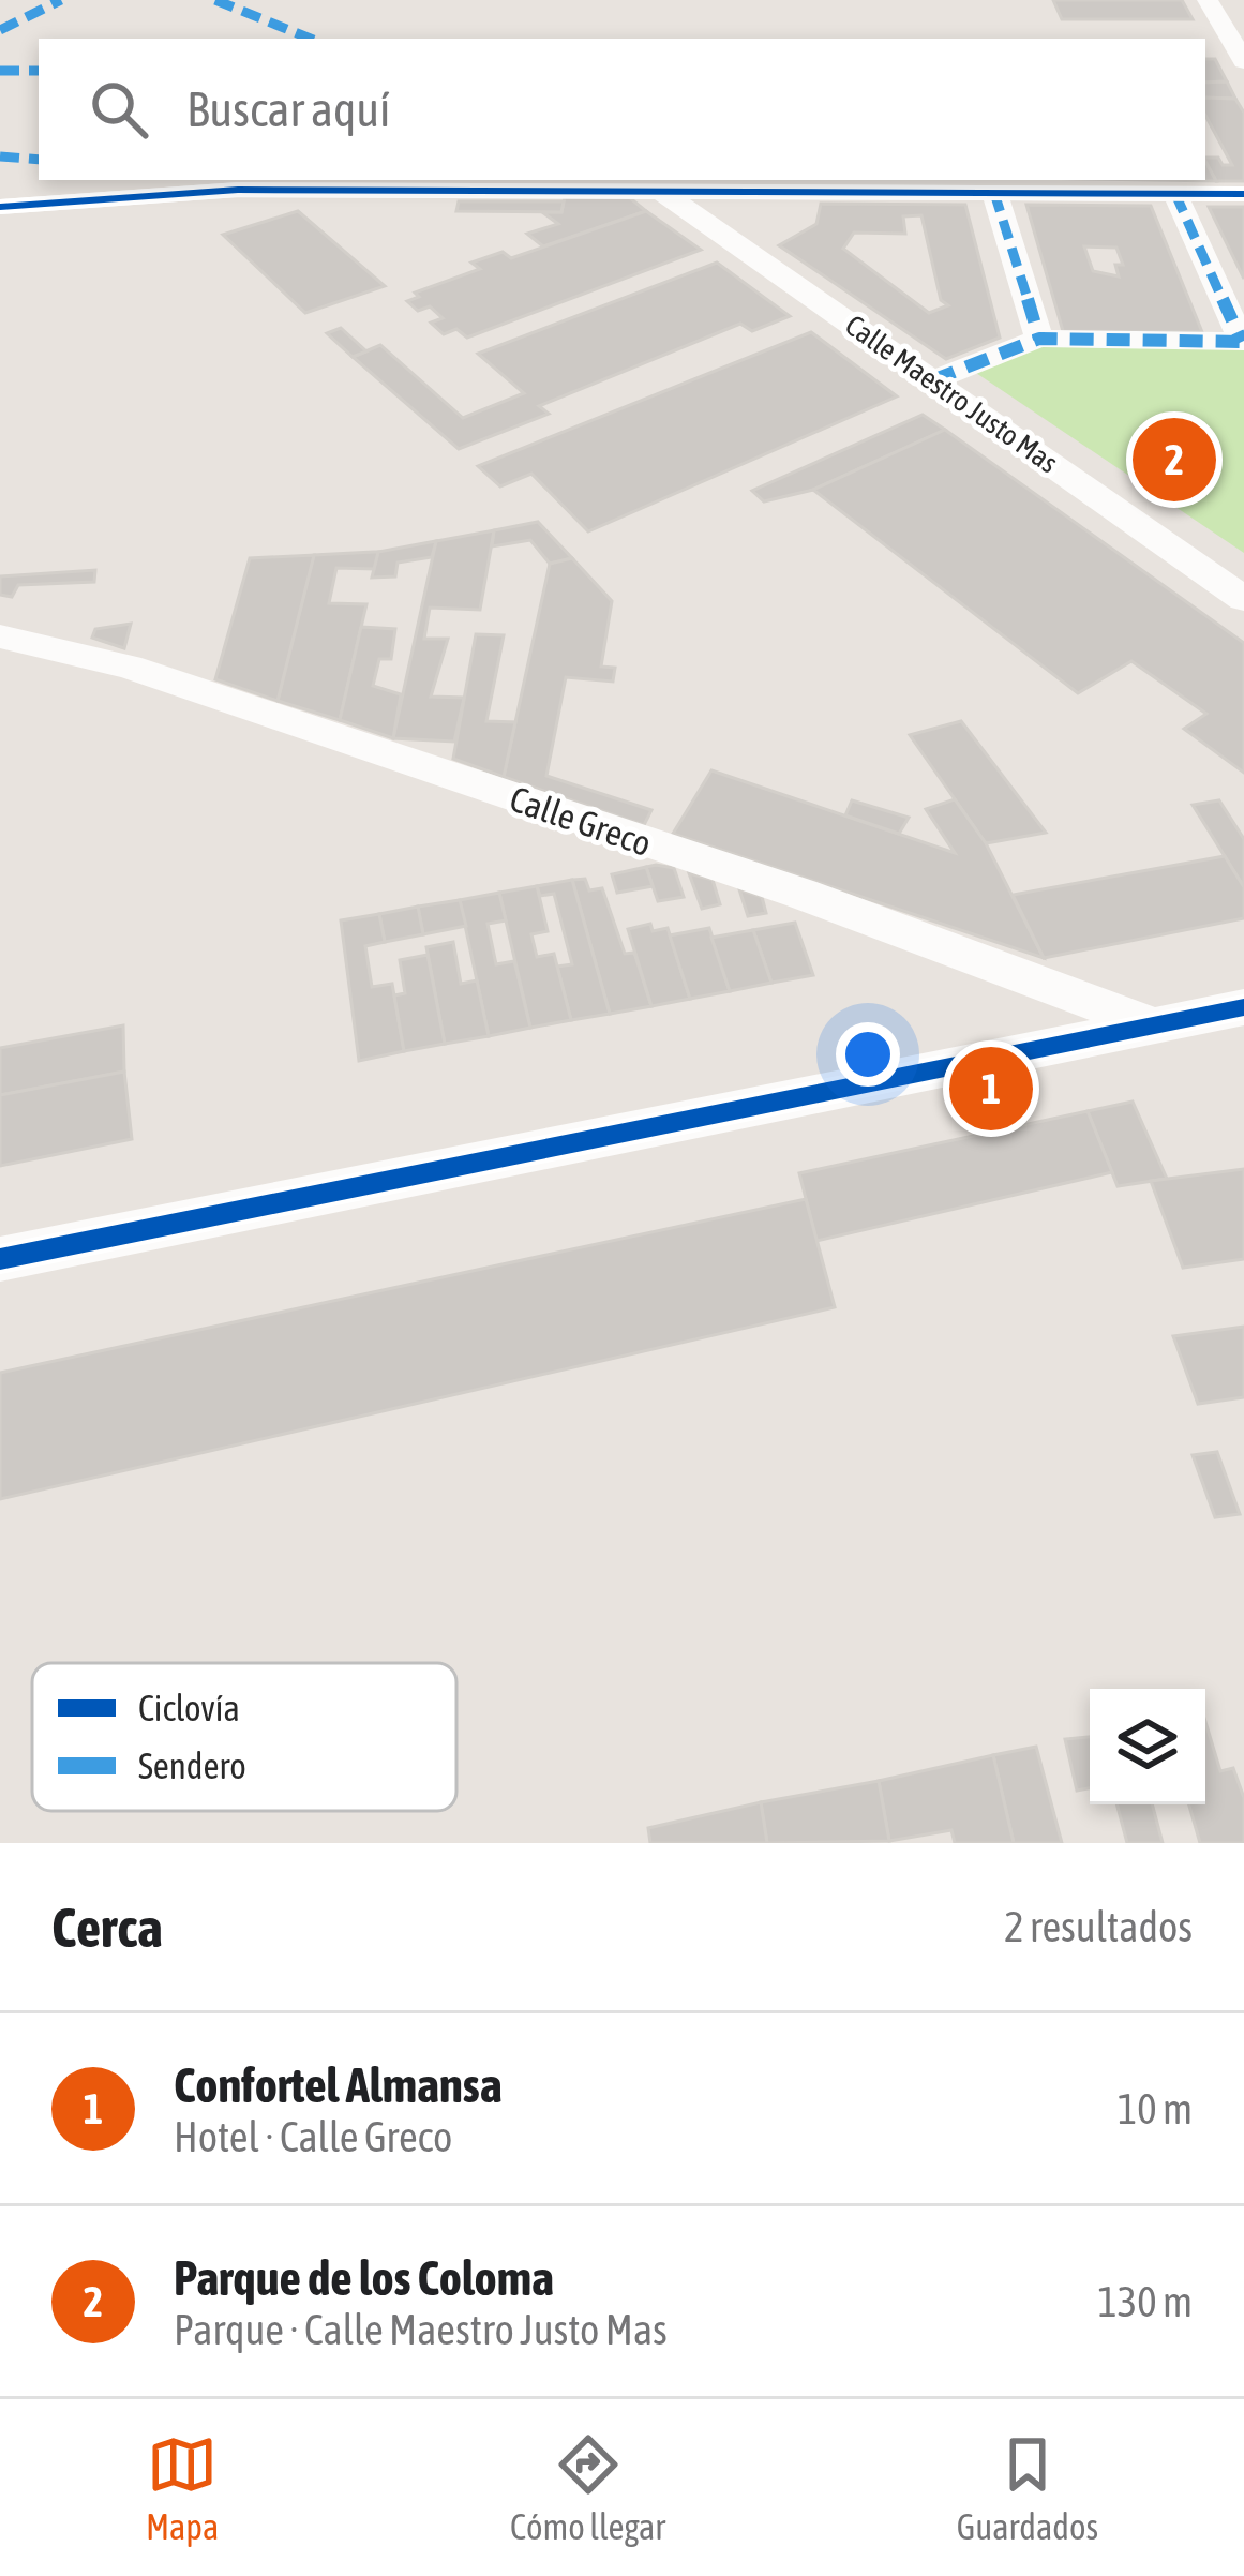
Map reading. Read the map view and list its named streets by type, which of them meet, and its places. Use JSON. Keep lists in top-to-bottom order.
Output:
{
  "streets": {
    "street": ["Calle Maestro Justo Mas", "Calle Greco"]
  },
  "legend": ["Ciclovía", "Sendero"],
  "page": {
    "search": "Buscar aquí",
    "pins": ["2", "1"],
    "heading": ["Cerca", "2 resultados"],
    "list": [
      {
        "mark": "1",
        "name": "Confortel Almansa",
        "note": "Hotel · Calle Greco",
        "value": "10 m"
      },
      {
        "mark": "2",
        "name": "Parque de los Coloma",
        "note": "Parque · Calle Maestro Justo Mas",
        "value": "130 m"
      }
    ],
    "nav": ["Mapa", "Cómo llegar", "Guardados"]
  }
}
